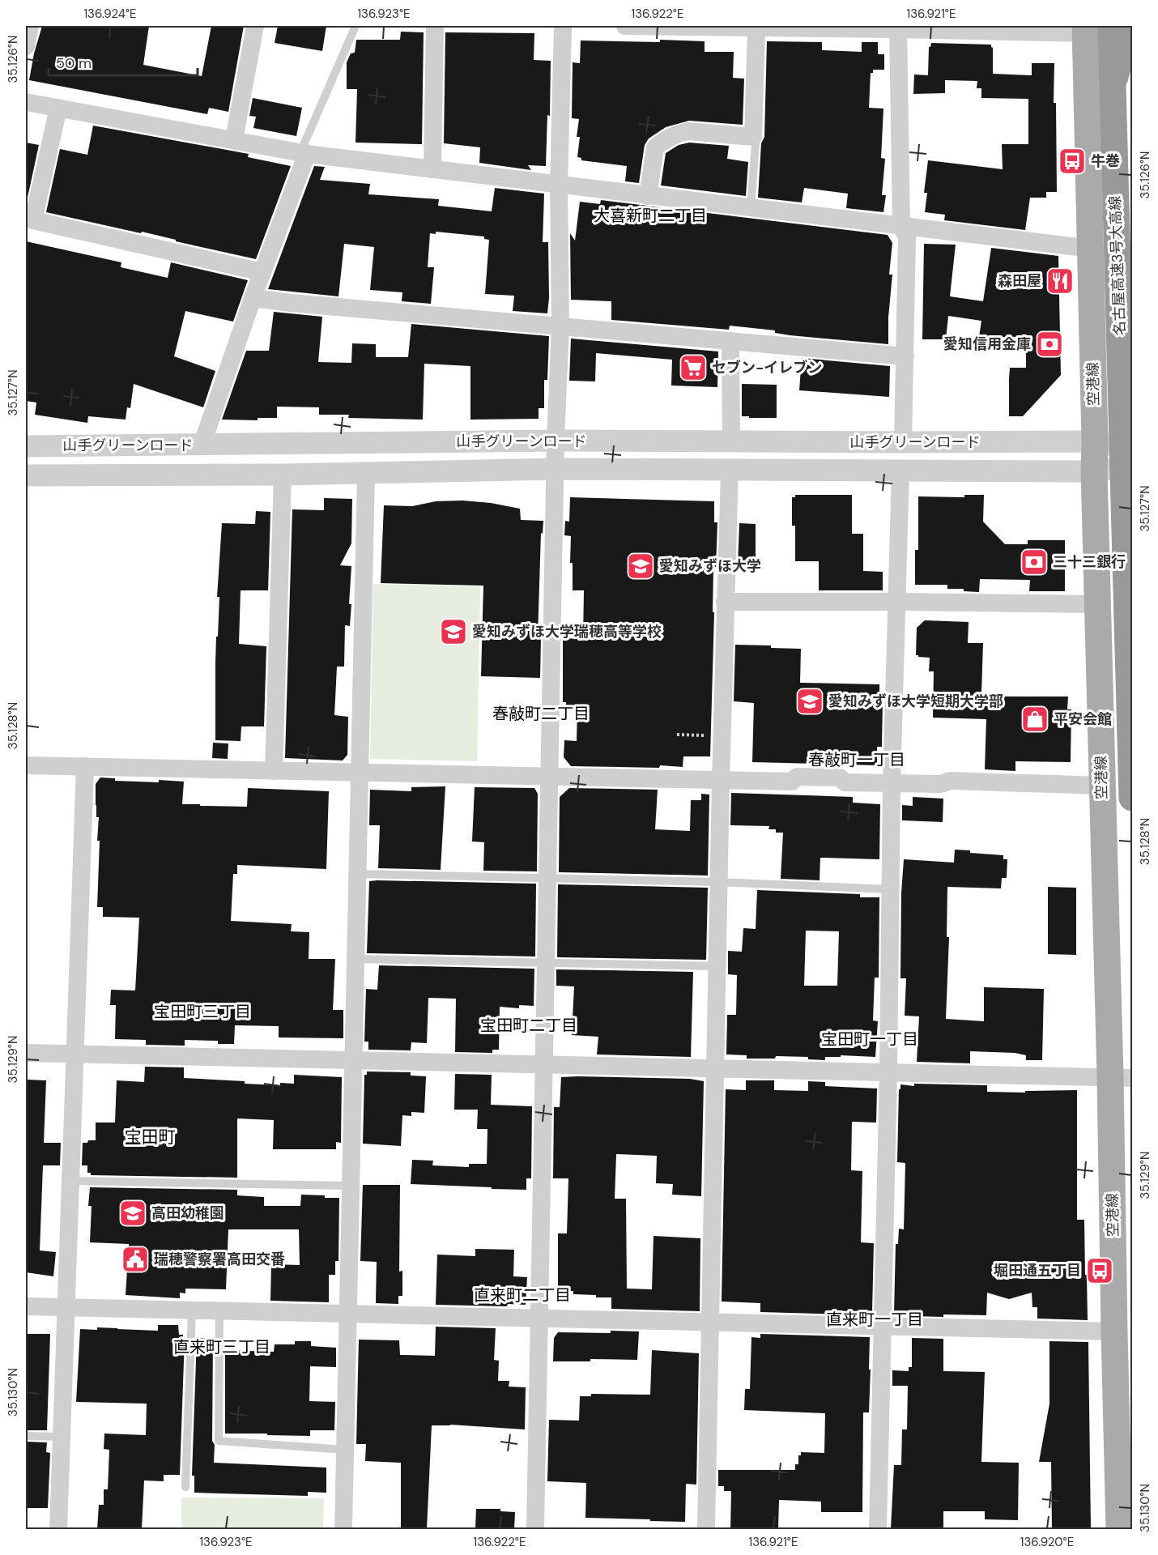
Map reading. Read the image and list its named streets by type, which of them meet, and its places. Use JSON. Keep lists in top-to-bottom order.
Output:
{
  "streets": {
    "highway": ["名古屋高速3号大高線"],
    "main road": ["空港線"],
    "street": ["山手グリーンロード"]
  },
  "crossings": [
    ["空港線", "山手グリーンロード"]
  ],
  "districts": [
    "大喜新町二丁目",
    "春敲町二丁目",
    "春敲町一丁目",
    "宝田町三丁目",
    "宝田町二丁目",
    "宝田町一丁目",
    "宝田町",
    "直来町二丁目",
    "直来町一丁目",
    "直来町三丁目"
  ],
  "places": {
    "bus stop": ["牛巻", "堀田通五丁目"],
    "restaurant": ["森田屋"],
    "bank": ["愛知信用金庫", "三十三銀行"],
    "supermarket": ["セブン-イレブン"],
    "school or university": [
      "愛知みずほ大学",
      "愛知みずほ大学瑞穂高等学校",
      "愛知みずほ大学短期大学部",
      "高田幼稚園"
    ],
    "shop": ["平安会館"],
    "public building": ["瑞穂警察署高田交番"]
  },
  "scale_bar": "50 m",
  "coordinates": [
    "136.924°E",
    "136.923°E",
    "136.922°E",
    "136.921°E",
    "35.126°N",
    "35.127°N",
    "35.128°N",
    "35.129°N",
    "35.130°N",
    "136.920°E"
  ]
}
